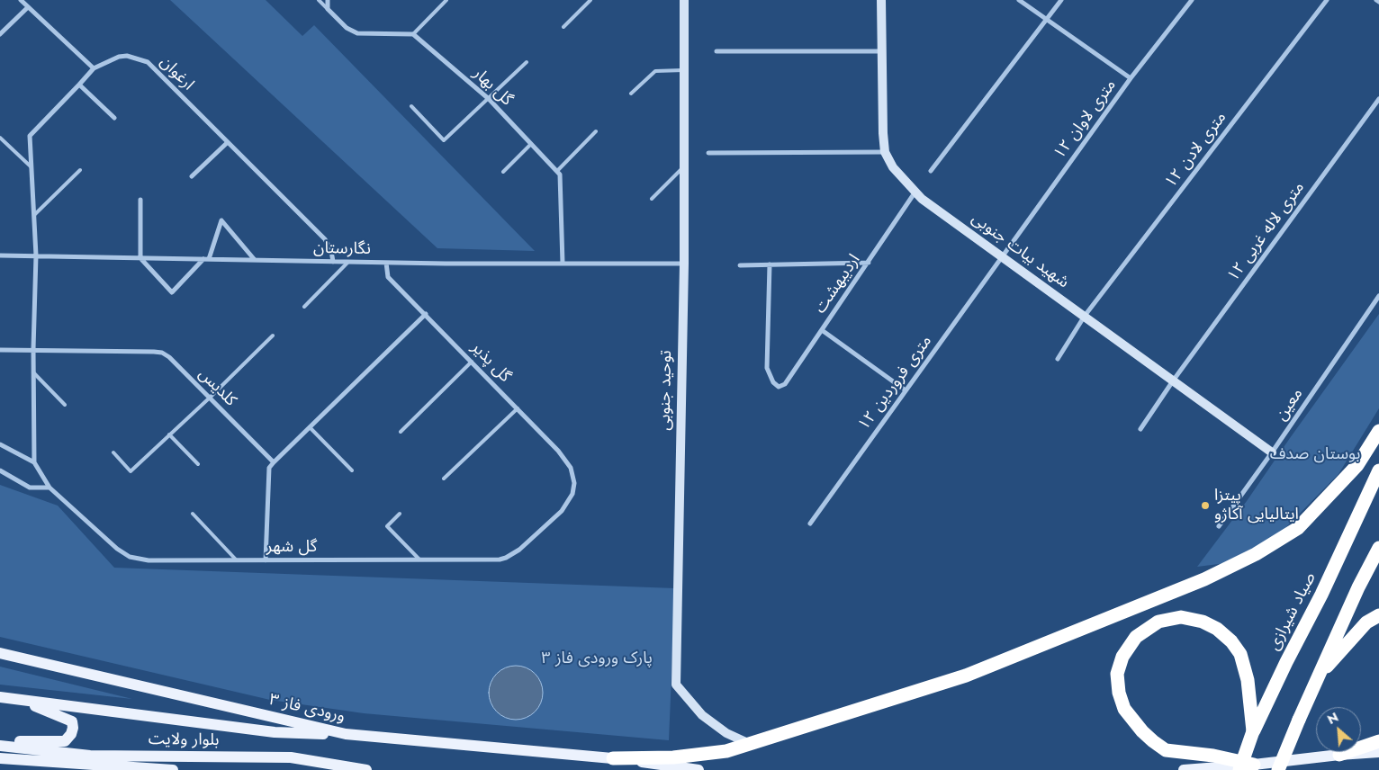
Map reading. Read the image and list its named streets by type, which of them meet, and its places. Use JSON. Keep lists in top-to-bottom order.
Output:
{
  "streets": {
    "highway": ["صیاد شیرازی"],
    "main road": ["ورودی فاز ۳", "بلوار ولایت"],
    "street": [
      "ارغوان",
      "گل بهار",
      "۱۲ متری لاوان",
      "۱۲ متری لادن",
      "۱۲ متری لاله غربی",
      "نگارستان",
      "شهید بیات جنوبی",
      "اردیبهشت",
      "گل پذیر",
      "۱۲ متری فروردین",
      "کلدیس",
      "توحید جنوبی",
      "معین",
      "گل شهر"
    ]
  },
  "crossings": [
    ["ارغوان", "نگارستان"],
    ["۱۲ متری لاوان", "شهید بیات جنوبی"],
    ["۱۲ متری لاوان", "۱۲ متری فروردین"],
    ["۱۲ متری لادن", "شهید بیات جنوبی"],
    ["۱۲ متری لاله غربی", "شهید بیات جنوبی"],
    ["نگارستان", "گل پذیر"],
    ["نگارستان", "توحید جنوبی"],
    ["شهید بیات جنوبی", "اردیبهشت"],
    ["شهید بیات جنوبی", "۱۲ متری فروردین"],
    ["شهید بیات جنوبی", "معین"],
    ["گل پذیر", "گل شهر"],
    ["ورودی فاز ۳", "بلوار ولایت"]
  ],
  "parks": ["بوستان صدف", "پارک ورودی فاز ۳"],
  "places": ["پیتزا ایتالیایی آکاژو"],
  "north": "top left"
}
